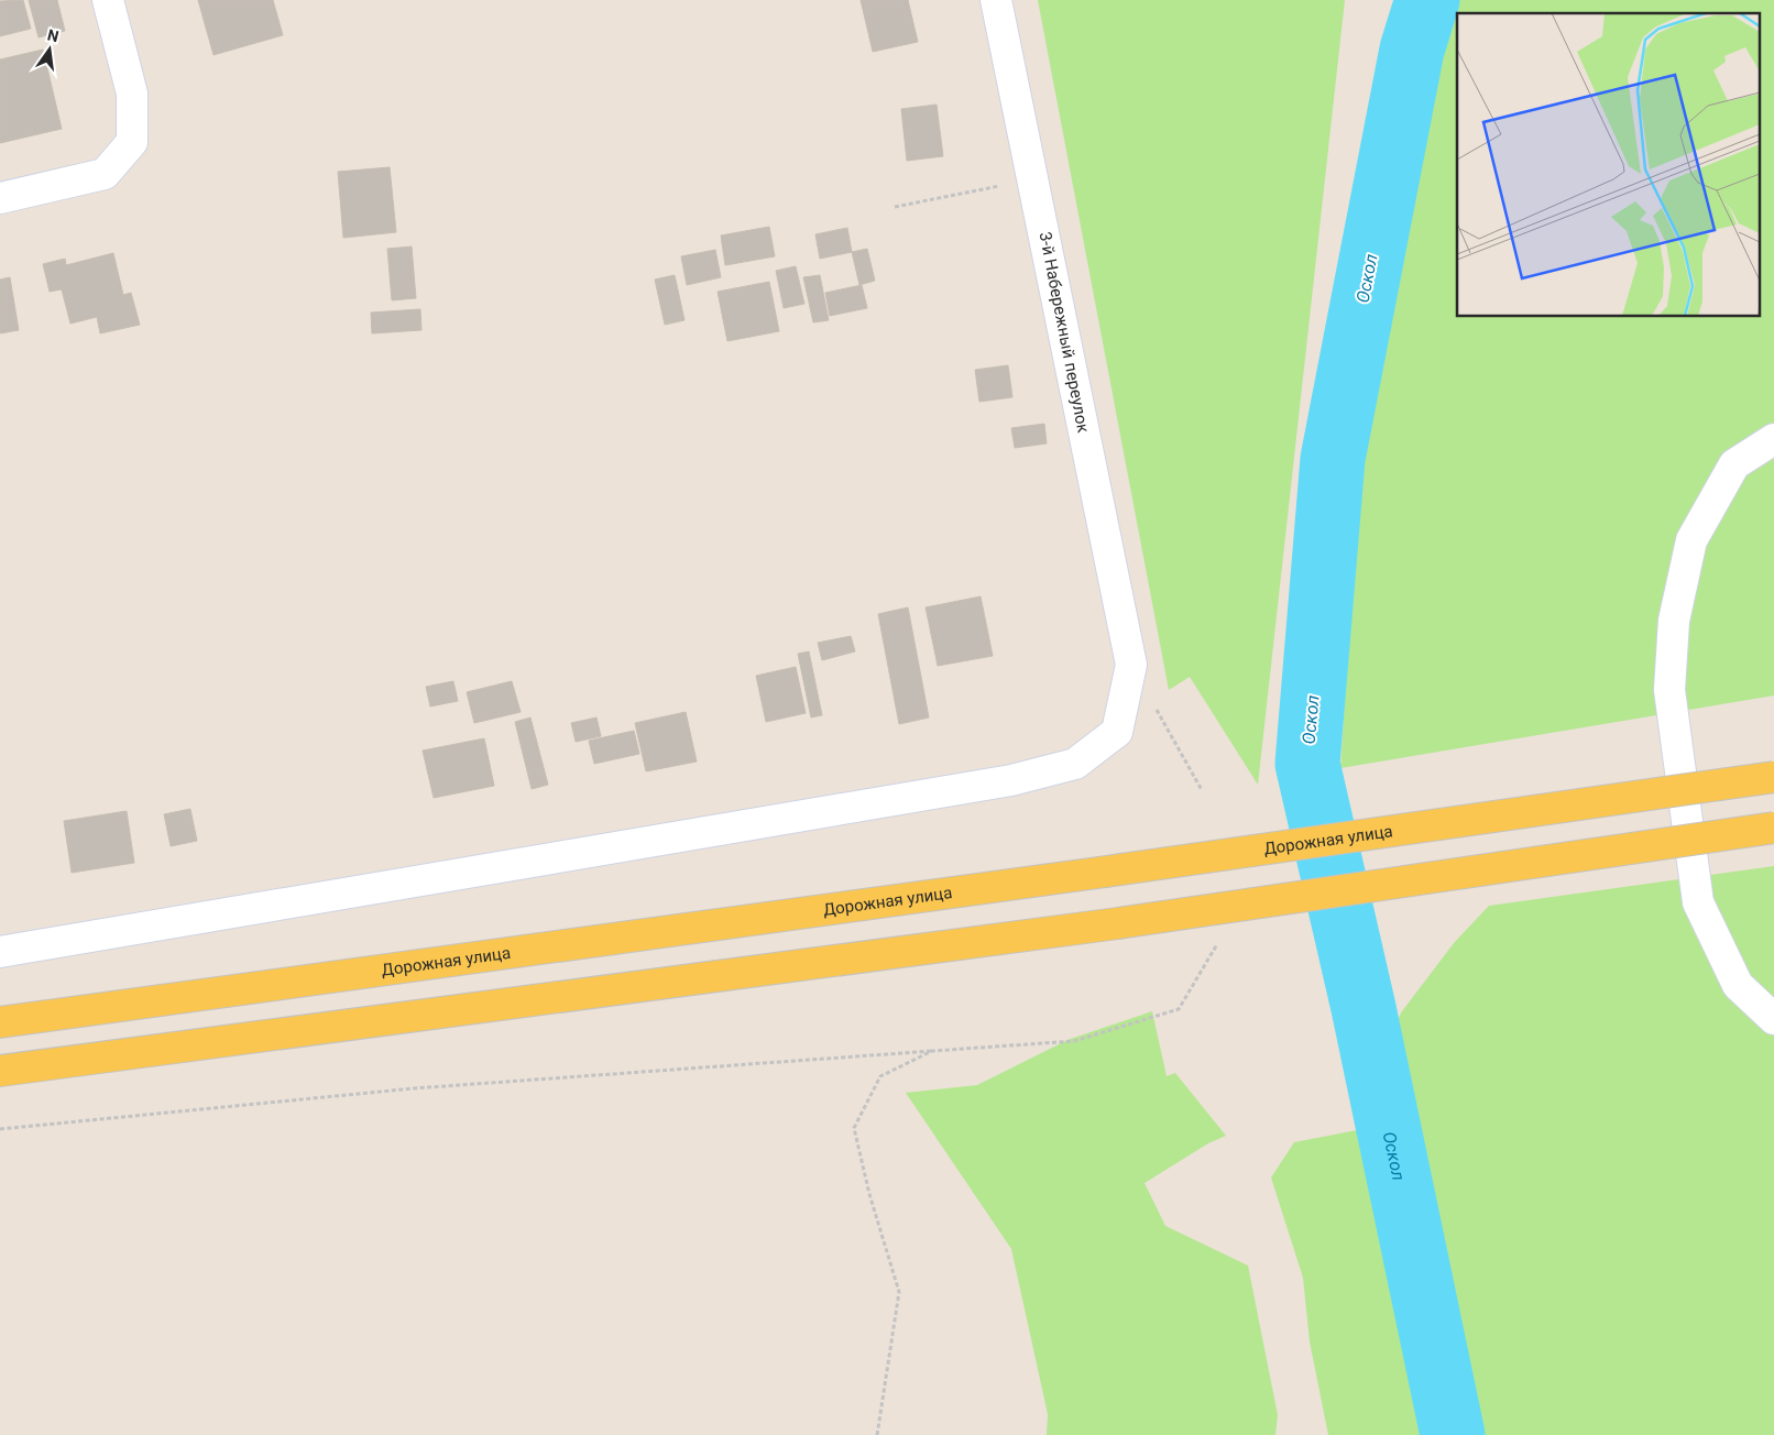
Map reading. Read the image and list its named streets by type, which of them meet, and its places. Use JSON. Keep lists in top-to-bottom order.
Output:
{
  "streets": {
    "main road": ["Дорожная улица"],
    "street": ["3-й Набережный переулок"]
  },
  "water": ["Оскол"],
  "north": "top"
}
